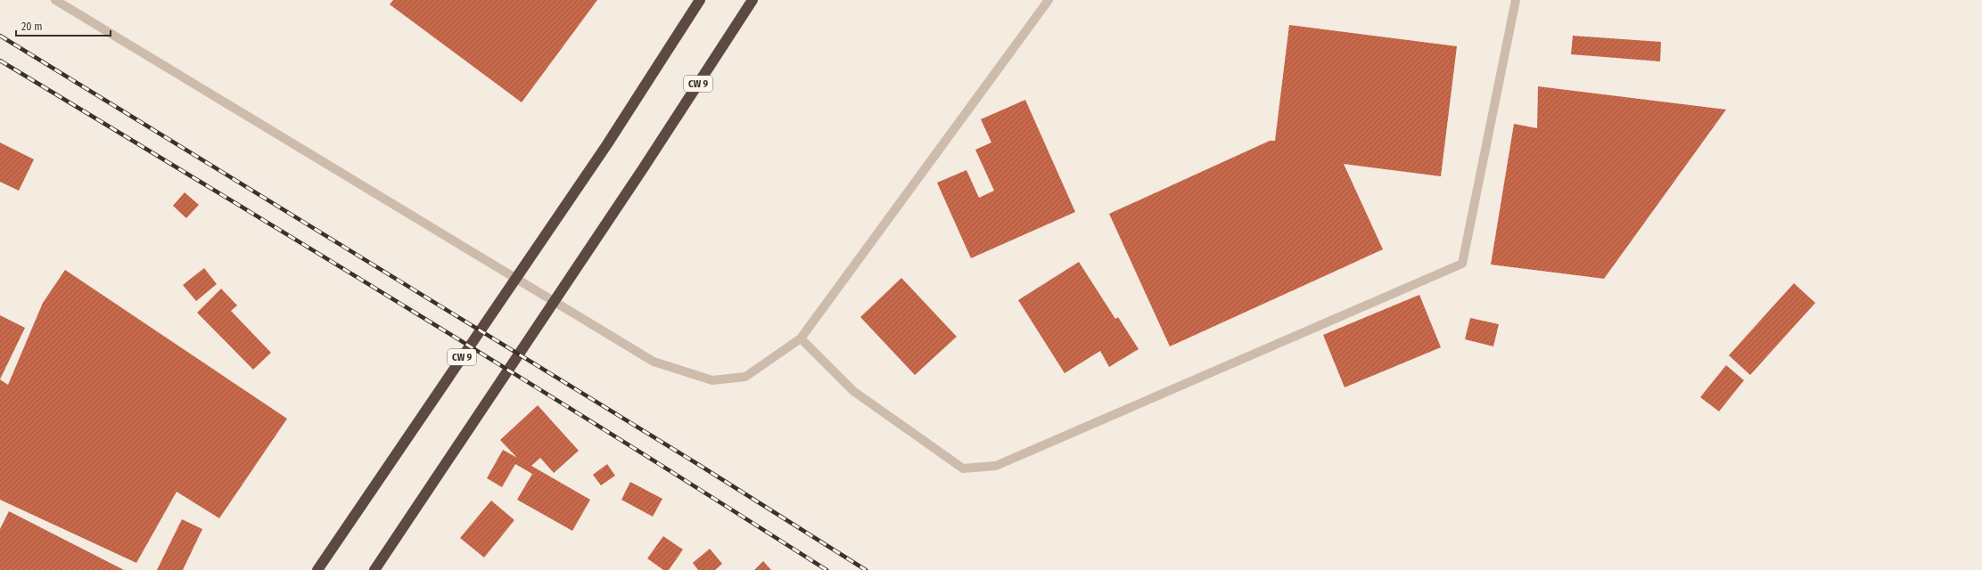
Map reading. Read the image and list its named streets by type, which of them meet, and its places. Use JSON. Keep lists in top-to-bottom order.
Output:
{
  "streets": {
    "highway": ["CW 9"]
  },
  "scale_bar": "20 m"
}
